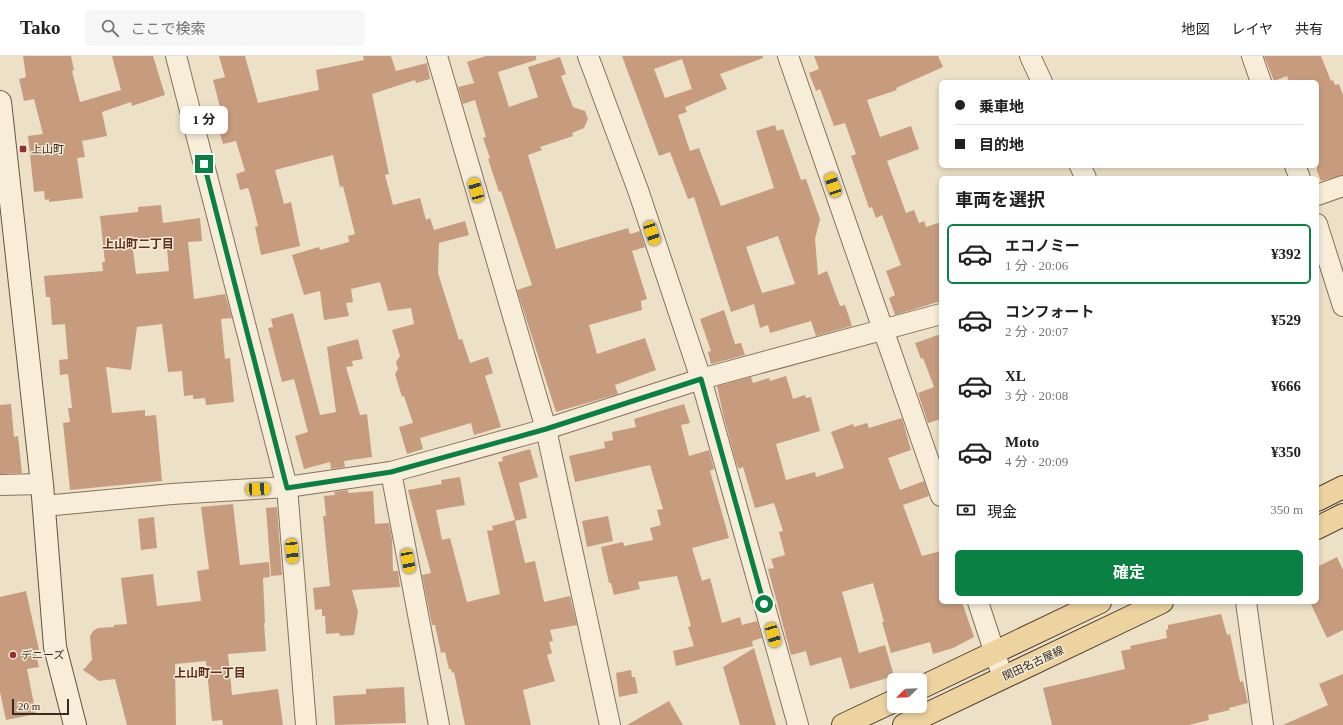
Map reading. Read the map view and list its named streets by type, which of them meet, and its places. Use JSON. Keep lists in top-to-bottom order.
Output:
{
  "streets": {
    "main road": ["関田名古屋線"]
  },
  "districts": ["上山町二丁目", "上山町一丁目"],
  "places": {
    "transit": ["上山町"],
    "other": ["デニーズ"]
  },
  "scale_bar": "20 m",
  "north": "bottom left",
  "page": {
    "header": "Tako",
    "search": "ここで検索",
    "nav": ["地図", "レイヤ", "共有"],
    "banner": ["乗車地", "目的地"],
    "bubble": "1 分",
    "heading": "車両を選択",
    "list": [
      {
        "name": "エコノミー",
        "note": "1 分 · 20:06",
        "value": "¥392"
      },
      {
        "name": "コンフォート",
        "note": "2 分 · 20:07",
        "value": "¥529"
      },
      {
        "name": "XL",
        "note": "3 分 · 20:08",
        "value": "¥666"
      },
      {
        "name": "Moto",
        "note": "4 分 · 20:09",
        "value": "¥350"
      }
    ],
    "pay": ["現金", "350 m"],
    "buttons": "確定",
    "scale": "20 m"
  }
}
